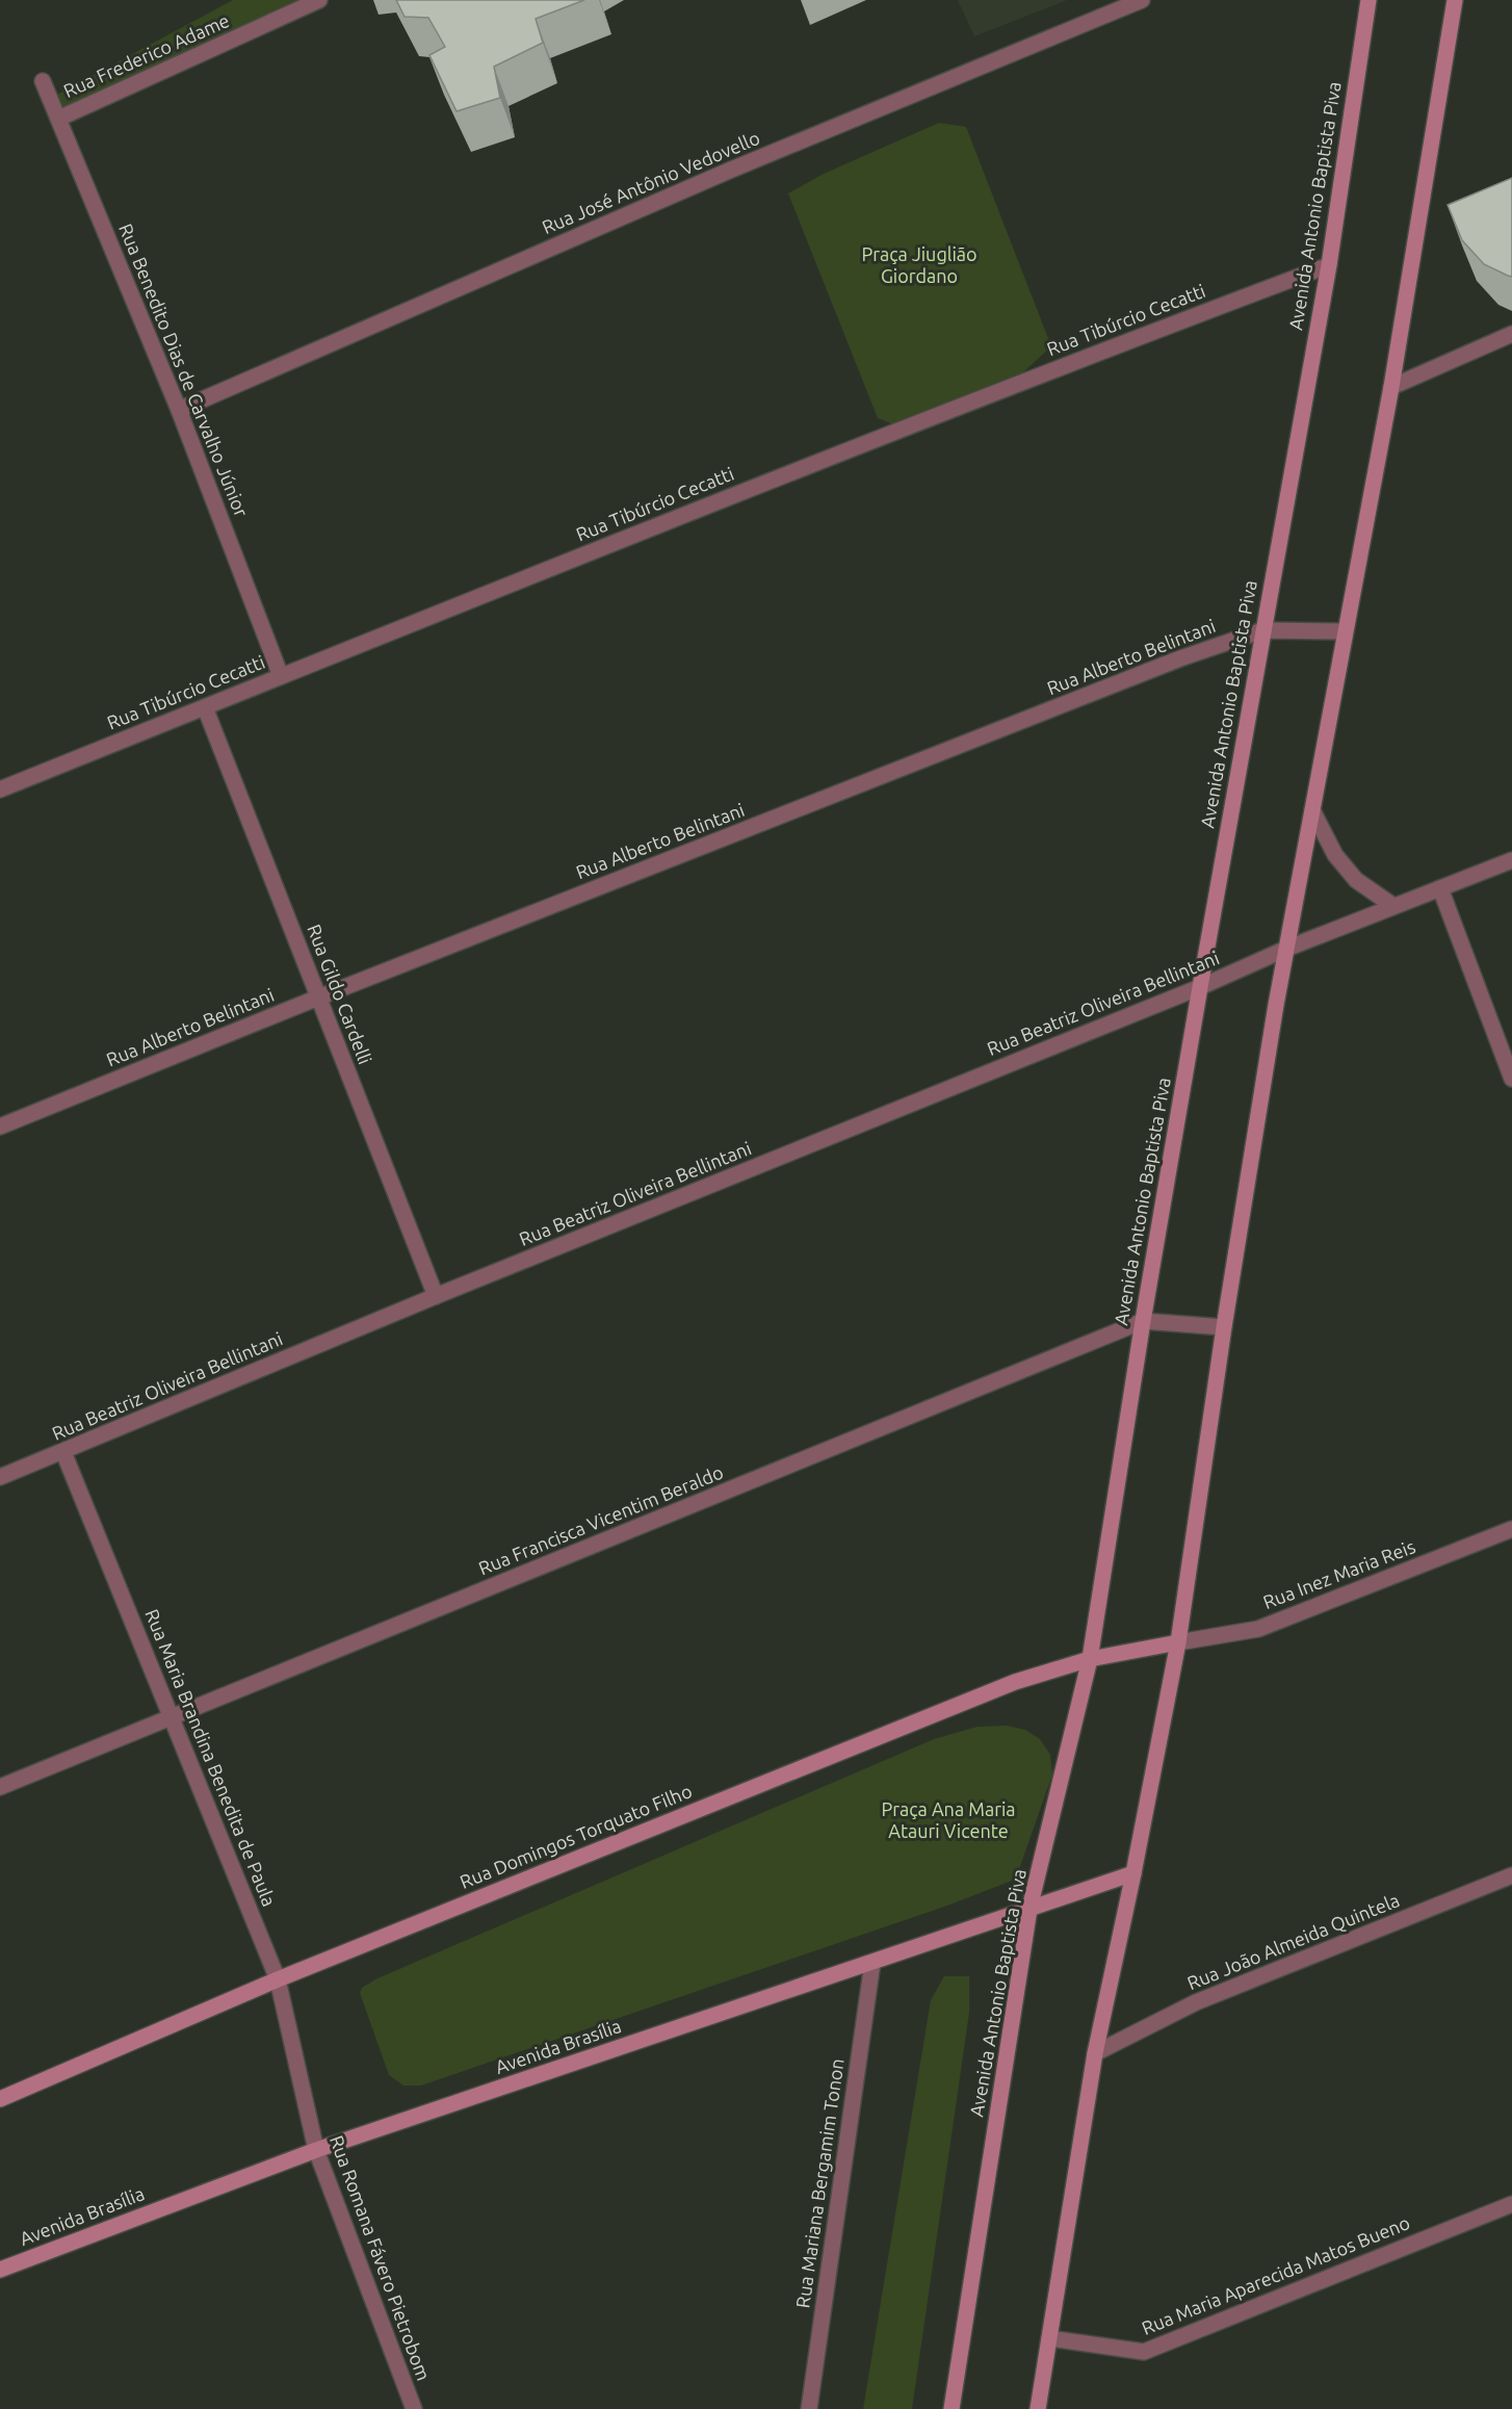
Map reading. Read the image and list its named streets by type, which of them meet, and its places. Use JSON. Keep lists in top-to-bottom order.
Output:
{
  "streets": {
    "main road": ["Avenida Antonio Baptista Piva", "Rua Domingos Torquato Filho", "Avenida Brasília"],
    "street": [
      "Rua Frederico Adame",
      "Rua José Antônio Vedovello",
      "Rua Tibúrcio Cecatti",
      "Rua Benedito Dias de Carvalho Júnior",
      "Rua Alberto Belintani",
      "Rua Gildo Cardelli",
      "Rua Beatriz Oliveira Bellintani",
      "Rua Francisca Vicentim Beraldo",
      "Rua Inez Maria Reis",
      "Rua Maria Brandina Benedita de Paula",
      "Rua João Almeida Quintela",
      "Rua Mariana Bergamim Tonon",
      "Rua Romana Fávero Pietrobom",
      "Rua Maria Aparecida Matos Bueno"
    ]
  },
  "crossings": [
    ["Rua Frederico Adame", "Rua Benedito Dias de Carvalho Júnior"],
    ["Rua José Antônio Vedovello", "Rua Benedito Dias de Carvalho Júnior"],
    ["Avenida Antonio Baptista Piva", "Rua Tibúrcio Cecatti"],
    ["Avenida Antonio Baptista Piva", "Rua Alberto Belintani"],
    ["Avenida Antonio Baptista Piva", "Rua Beatriz Oliveira Bellintani"],
    ["Avenida Antonio Baptista Piva", "Rua Francisca Vicentim Beraldo"],
    ["Avenida Antonio Baptista Piva", "Rua Domingos Torquato Filho"],
    ["Avenida Antonio Baptista Piva", "Avenida Brasília"],
    ["Rua Tibúrcio Cecatti", "Rua Benedito Dias de Carvalho Júnior"],
    ["Rua Tibúrcio Cecatti", "Rua Gildo Cardelli"],
    ["Rua Alberto Belintani", "Rua Gildo Cardelli"],
    ["Rua Gildo Cardelli", "Rua Beatriz Oliveira Bellintani"],
    ["Rua Beatriz Oliveira Bellintani", "Rua Maria Brandina Benedita de Paula"],
    ["Rua Francisca Vicentim Beraldo", "Rua Maria Brandina Benedita de Paula"],
    ["Rua Inez Maria Reis", "Rua Domingos Torquato Filho"],
    ["Rua Maria Brandina Benedita de Paula", "Rua Domingos Torquato Filho"],
    ["Rua Maria Brandina Benedita de Paula", "Rua Romana Fávero Pietrobom"],
    ["Avenida Brasília", "Rua Mariana Bergamim Tonon"],
    ["Avenida Brasília", "Rua Romana Fávero Pietrobom"]
  ],
  "parks": ["Praça Jiuglião Giordano", "Praça Ana Maria Atauri Vicente"]
}
